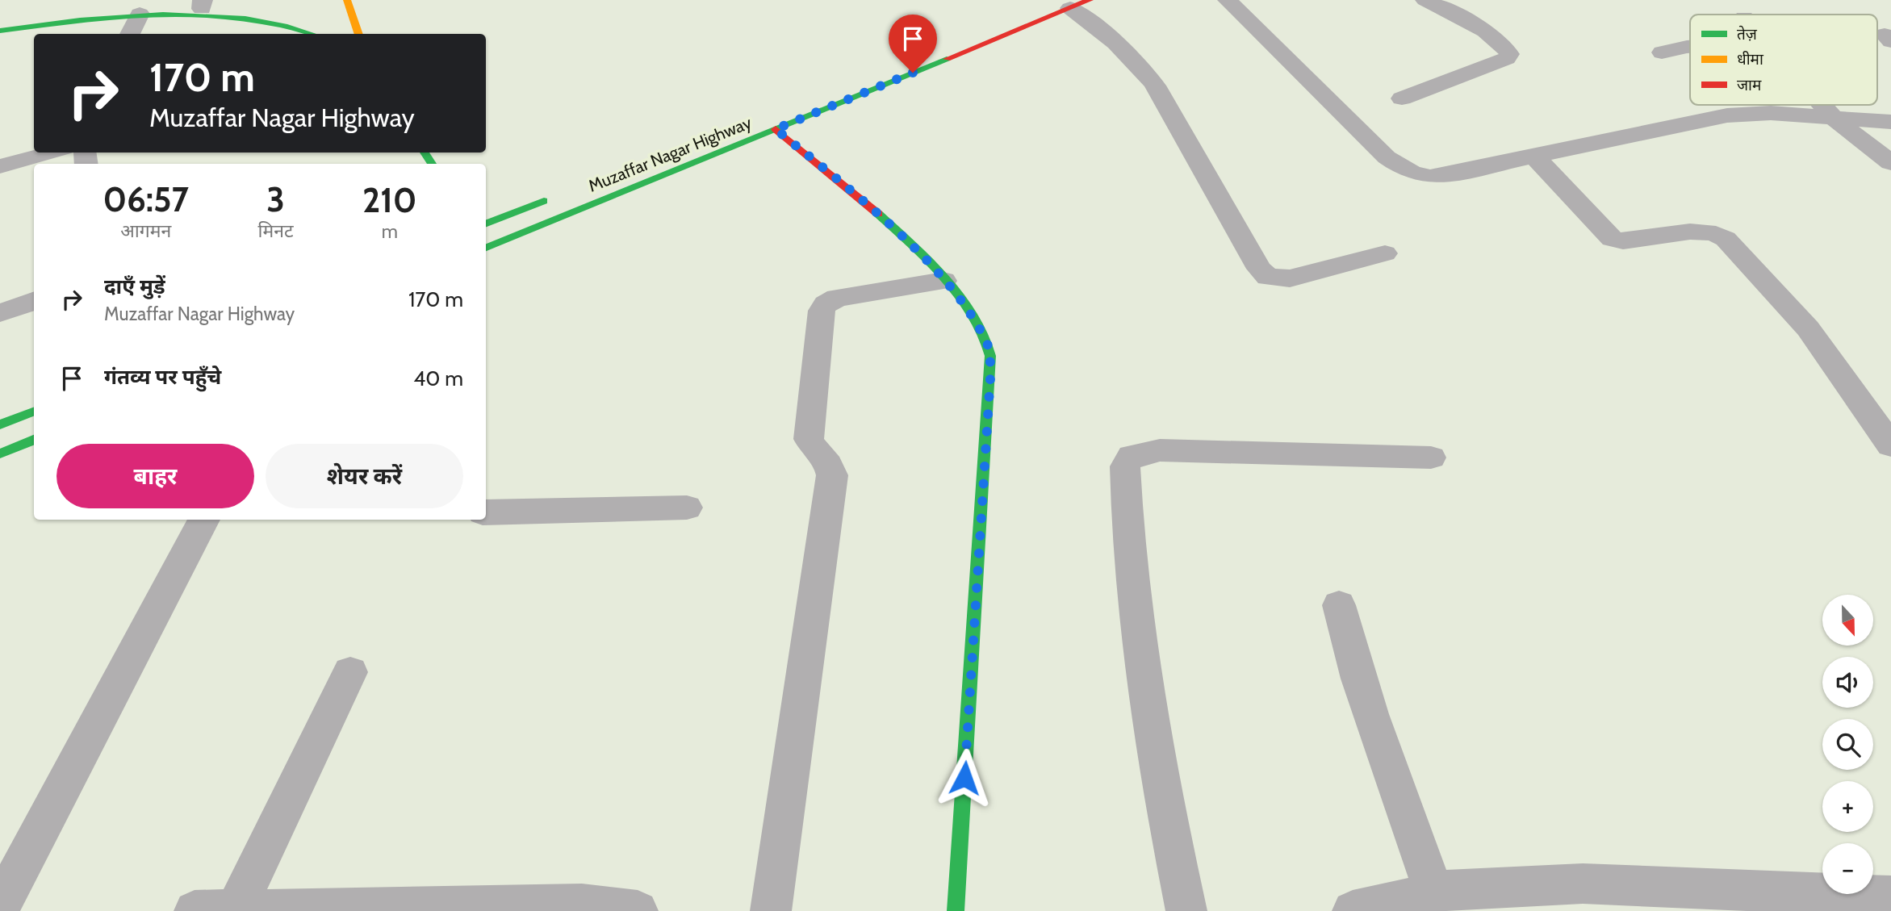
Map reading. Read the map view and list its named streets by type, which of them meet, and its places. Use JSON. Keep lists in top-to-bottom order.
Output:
{
  "streets": {
    "street": ["Muzaffar Nagar Highway"]
  },
  "legend": ["तेज़", "धीमा", "जाम"],
  "north": "bottom",
  "page": {
    "turn": ["170 m", "Muzaffar Nagar Highway"],
    "eta": [
      "06:57",
      "आगमन",
      "3",
      "मिनट",
      "210",
      "m"
    ],
    "list": [
      {
        "name": "दाएँ मुड़ें",
        "note": "Muzaffar Nagar Highway",
        "value": "170 m"
      },
      {
        "name": "गंतव्य पर पहुँचे",
        "value": "40 m"
      }
    ],
    "buttons": ["बाहर", "शेयर करें"],
    "map_buttons": ["+", "−"]
  }
}
